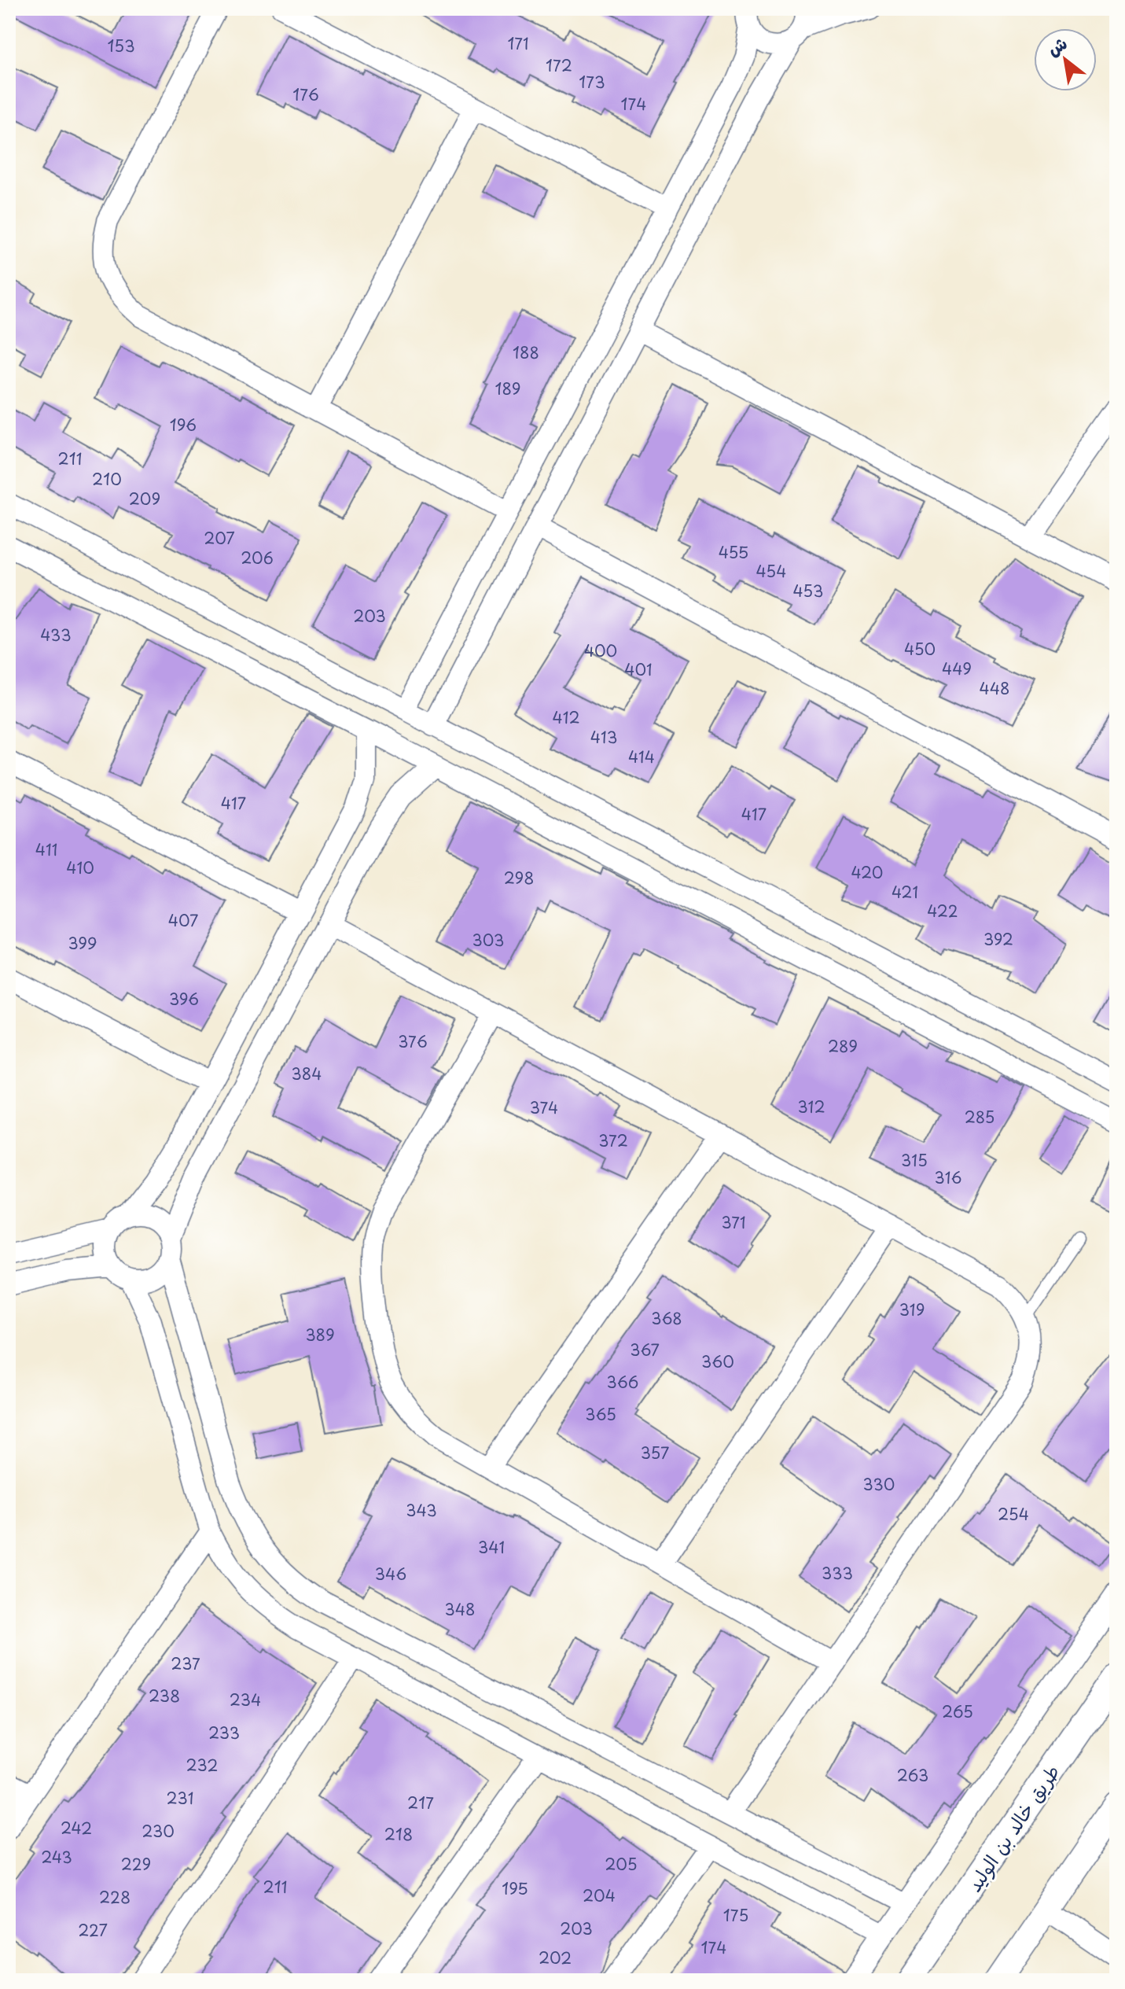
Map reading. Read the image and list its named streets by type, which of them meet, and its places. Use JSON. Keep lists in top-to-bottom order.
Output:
{
  "streets": {
    "street": ["طريق خالد بن الوليد"]
  },
  "house_numbers": [
    "171",
    "153",
    "172",
    "173",
    "176",
    "174",
    "188",
    "189",
    "196",
    "211",
    "210",
    "209",
    "207",
    "455",
    "206",
    "454",
    "453",
    "203",
    "433",
    "450",
    "400",
    "449",
    "401",
    "448",
    "412",
    "413",
    "414",
    "417",
    "417",
    "411",
    "410",
    "420",
    "298",
    "421",
    "422",
    "407",
    "392",
    "303",
    "399",
    "396",
    "376",
    "289",
    "384",
    "312",
    "374",
    "285",
    "372",
    "315",
    "316",
    "371",
    "319",
    "368",
    "389",
    "367",
    "360",
    "366",
    "365",
    "357",
    "330",
    "343",
    "254",
    "341",
    "333",
    "346",
    "348",
    "237",
    "238",
    "234",
    "265",
    "233",
    "232",
    "263",
    "231",
    "217",
    "242",
    "230",
    "218",
    "243",
    "229",
    "205",
    "211",
    "195",
    "204",
    "228",
    "175",
    "203",
    "227",
    "174",
    "202"
  ],
  "north": "top left"
}
